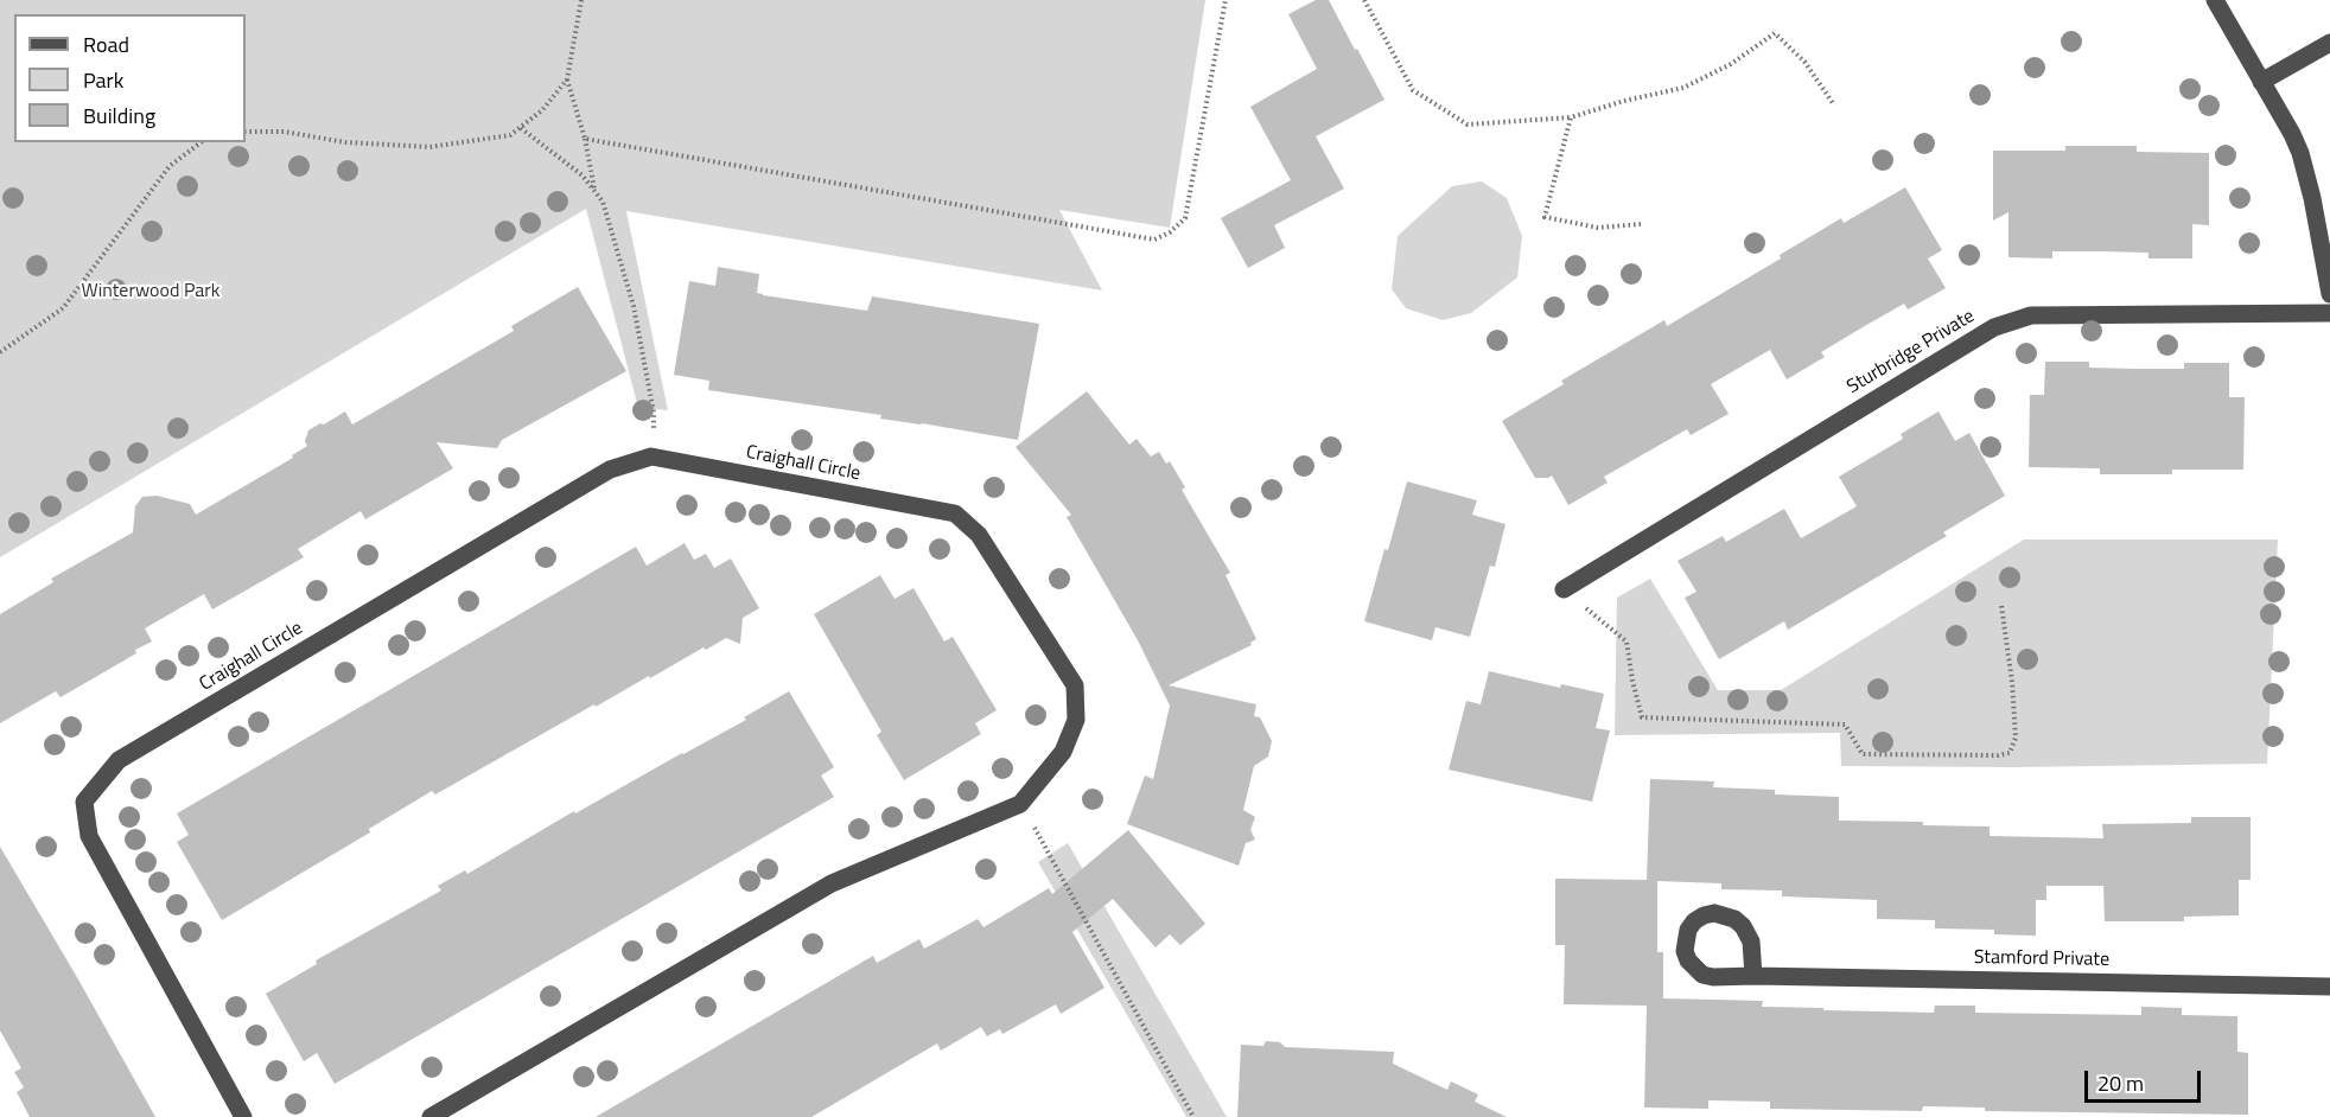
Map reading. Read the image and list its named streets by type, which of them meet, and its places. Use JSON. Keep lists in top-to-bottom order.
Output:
{
  "streets": {
    "street": ["Sturbridge Private", "Craighall Circle", "Stamford Private"]
  },
  "parks": ["Winterwood Park"],
  "legend": ["Road", "Park", "Building"],
  "scale_bar": "20 m"
}
